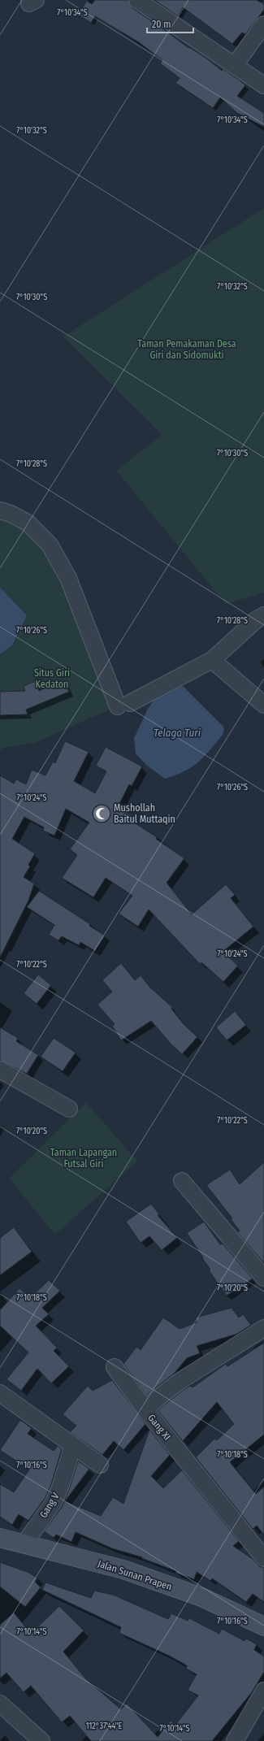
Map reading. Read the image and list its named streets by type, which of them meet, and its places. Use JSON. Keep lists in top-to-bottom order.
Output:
{
  "streets": {
    "main road": ["Jalan Sunan Prapen"],
    "street": ["Gang XI", "Gang V"]
  },
  "crossings": [
    ["Gang V", "Jalan Sunan Prapen"]
  ],
  "water": ["Telaga Turi"],
  "parks": ["Taman Pemakaman Desa Giri dan Sidomukti", "Situs Giri Kedaton", "Taman Lapangan Futsal Giri"],
  "places": {
    "mosque": ["Mushollah Baitul Muttaqin"]
  },
  "scale_bar": "20 m",
  "coordinates": [
    "7°10'34\"S",
    "7°10'32\"S",
    "7°10'30\"S",
    "7°10'28\"S",
    "7°10'26\"S",
    "7°10'24\"S",
    "7°10'22\"S",
    "7°10'20\"S",
    "7°10'18\"S",
    "7°10'16\"S",
    "7°10'14\"S",
    "112°37'44\"E"
  ]
}
